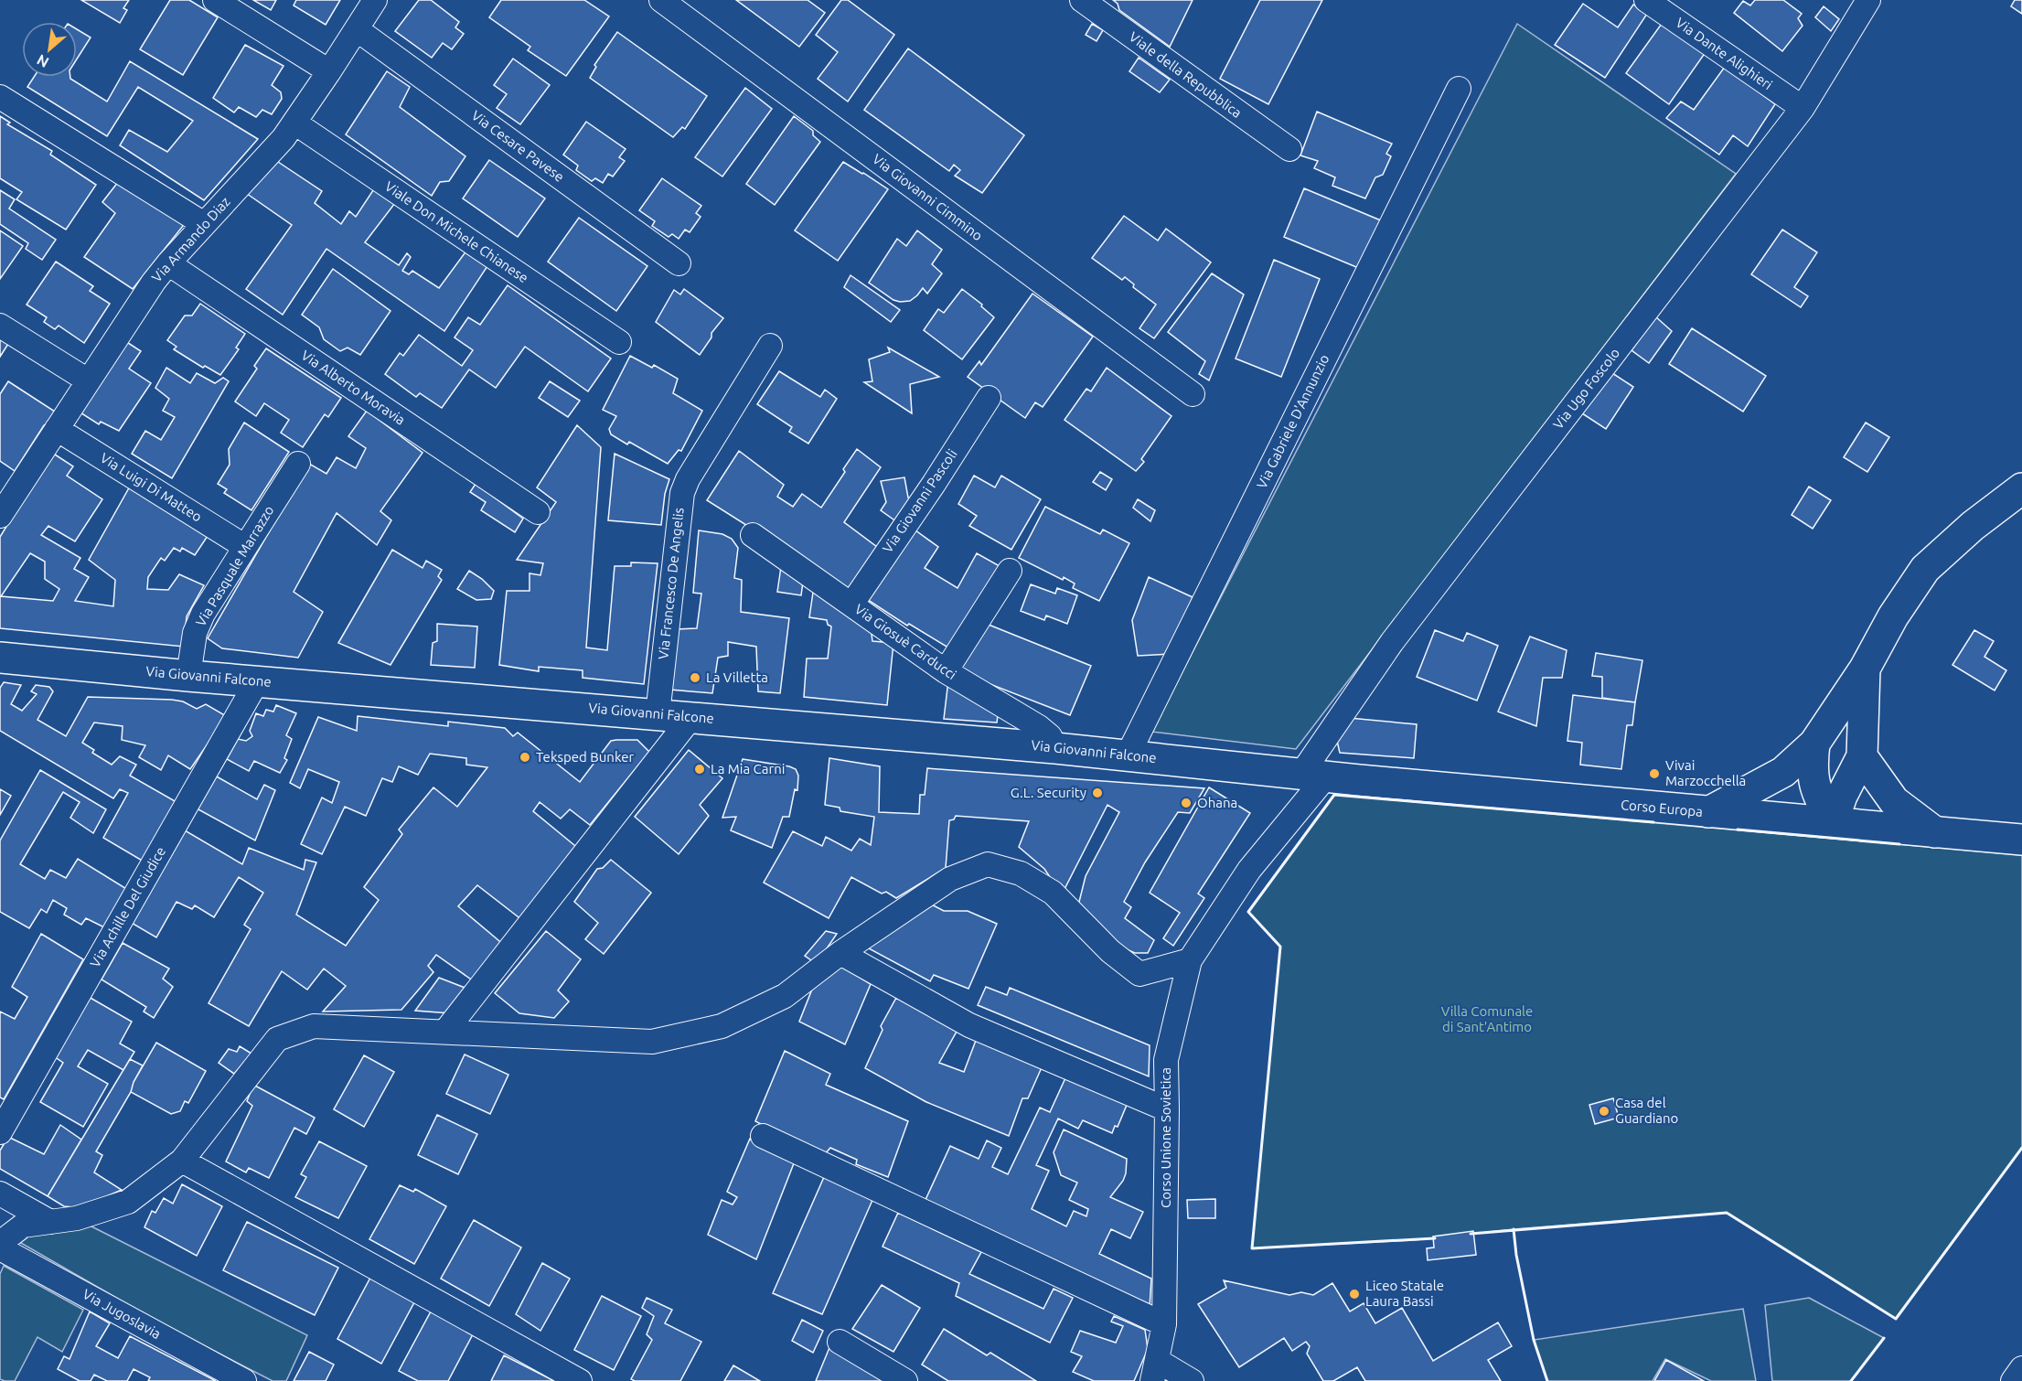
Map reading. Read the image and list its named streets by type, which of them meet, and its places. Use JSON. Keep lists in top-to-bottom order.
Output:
{
  "streets": {
    "main road": ["Via Giovanni Falcone", "Corso Europa"],
    "street": [
      "Via Dante Alighieri",
      "Viale della Repubblica",
      "Via Cesare Pavese",
      "Via Giovanni Cimmino",
      "Viale Don Michele Chianese",
      "Via Armando Diaz",
      "Via Alberto Moravia",
      "Via Ugo Foscolo",
      "Via Gabriele D'Annunzio",
      "Via Luigi Di Matteo",
      "Via Giovanni Pascoli",
      "Via Pasquale Marrazzo",
      "Via Francesco De Angelis",
      "Via Giosuè Carducci",
      "Via Achille Del Giudice",
      "Corso Unione Sovietica",
      "Via Jugoslavia"
    ]
  },
  "crossings": [
    ["Via Dante Alighieri", "Via Ugo Foscolo"],
    ["Via Cesare Pavese", "Via Armando Diaz"],
    ["Viale Don Michele Chianese", "Via Armando Diaz"],
    ["Via Armando Diaz", "Via Alberto Moravia"],
    ["Via Armando Diaz", "Via Luigi Di Matteo"],
    ["Via Ugo Foscolo", "Via Giovanni Falcone"],
    ["Via Ugo Foscolo", "Corso Europa"],
    ["Via Ugo Foscolo", "Corso Unione Sovietica"],
    ["Via Gabriele D'Annunzio", "Via Giovanni Falcone"],
    ["Via Luigi Di Matteo", "Via Pasquale Marrazzo"],
    ["Via Giovanni Pascoli", "Via Giosuè Carducci"],
    ["Via Pasquale Marrazzo", "Via Giovanni Falcone"],
    ["Via Francesco De Angelis", "Via Giovanni Falcone"],
    ["Via Giosuè Carducci", "Via Giovanni Falcone"],
    ["Via Giovanni Falcone", "Corso Europa"],
    ["Via Giovanni Falcone", "Via Achille Del Giudice"],
    ["Via Giovanni Falcone", "Corso Unione Sovietica"],
    ["Corso Europa", "Corso Unione Sovietica"]
  ],
  "parks": ["Villa Comunale di Sant'Antimo"],
  "places": [
    "La Villetta",
    "Teksped Bunker",
    "La Mia Carni",
    "Vivai Marzocchella",
    "G.L. Security",
    "Ohana",
    "Casa del Guardiano",
    "Liceo Statale Laura Bassi"
  ],
  "north": "bottom left"
}
